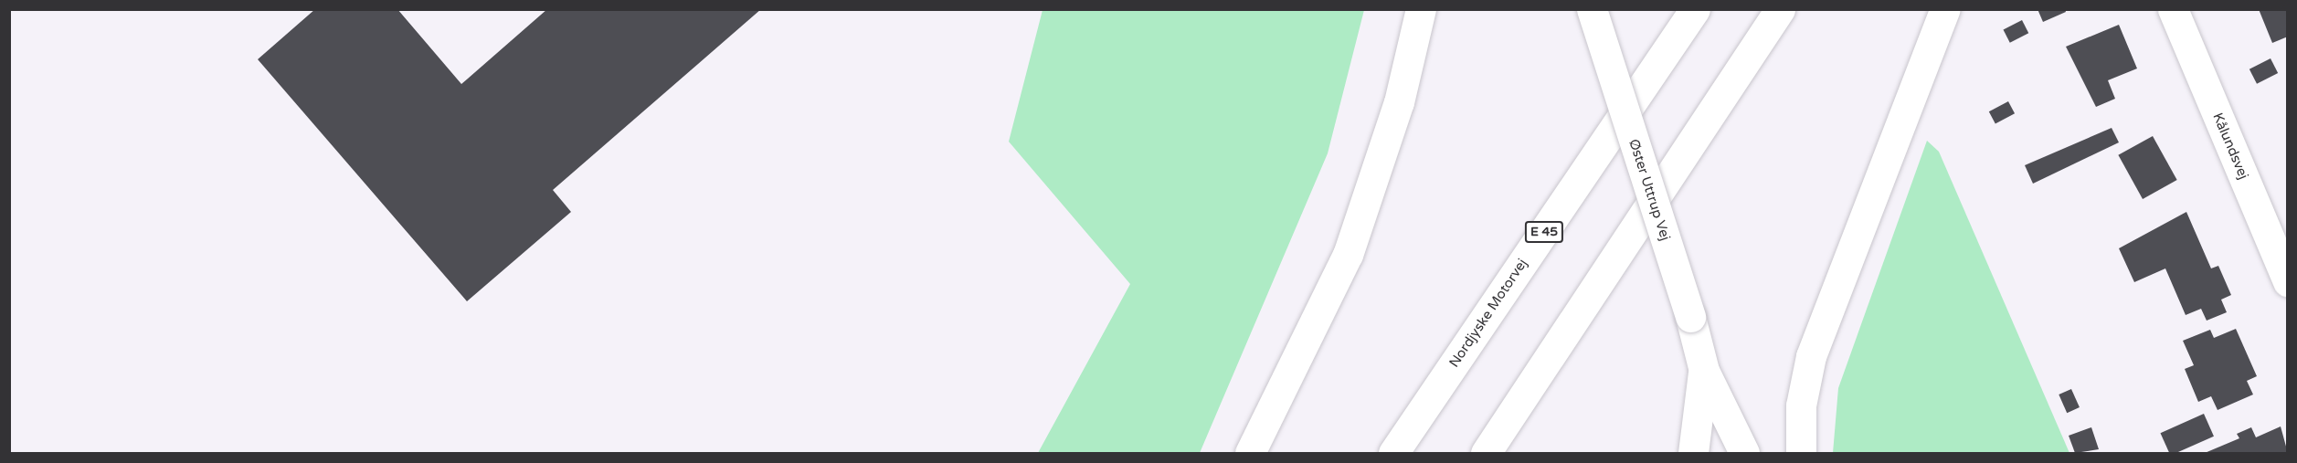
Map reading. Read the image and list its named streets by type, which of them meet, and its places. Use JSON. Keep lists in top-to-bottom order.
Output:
{
  "streets": {
    "main road": [
      "Kålundsvej",
      "Øster Uttrup Vej",
      "E 45",
      "Nordjyske Motorvej"
    ]
  }
}
